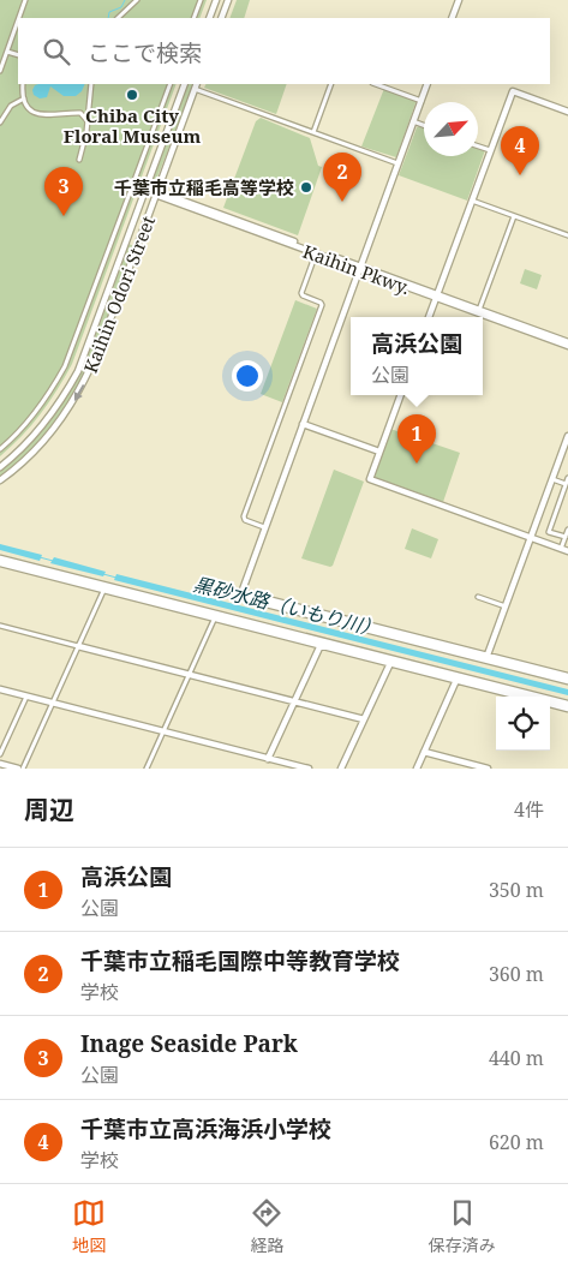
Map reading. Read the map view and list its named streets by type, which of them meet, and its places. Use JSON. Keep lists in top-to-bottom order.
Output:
{
  "streets": {
    "street": ["Kaihin Pkwy.", "Kaihin Odori Street"]
  },
  "crossings": [
    ["Kaihin Pkwy.", "Kaihin Odori Street"]
  ],
  "water": ["黒砂水路（いもり川）"],
  "places": ["Chiba City Floral Museum", "千葉市立稲毛高等学校"],
  "north": "top right",
  "page": {
    "search": "ここで検索",
    "pins": [
      "4",
      "2",
      "3",
      "1"
    ],
    "popup": ["高浜公園", "公園"],
    "heading": ["周辺", "4件"],
    "list": [
      {
        "mark": "1",
        "name": "高浜公園",
        "note": "公園",
        "value": "350 m"
      },
      {
        "mark": "2",
        "name": "千葉市立稲毛国際中等教育学校",
        "note": "学校",
        "value": "360 m"
      },
      {
        "mark": "3",
        "name": "Inage Seaside Park",
        "note": "公園",
        "value": "440 m"
      },
      {
        "mark": "4",
        "name": "千葉市立高浜海浜小学校",
        "note": "学校",
        "value": "620 m"
      }
    ],
    "nav": ["地図", "経路", "保存済み"]
  }
}
